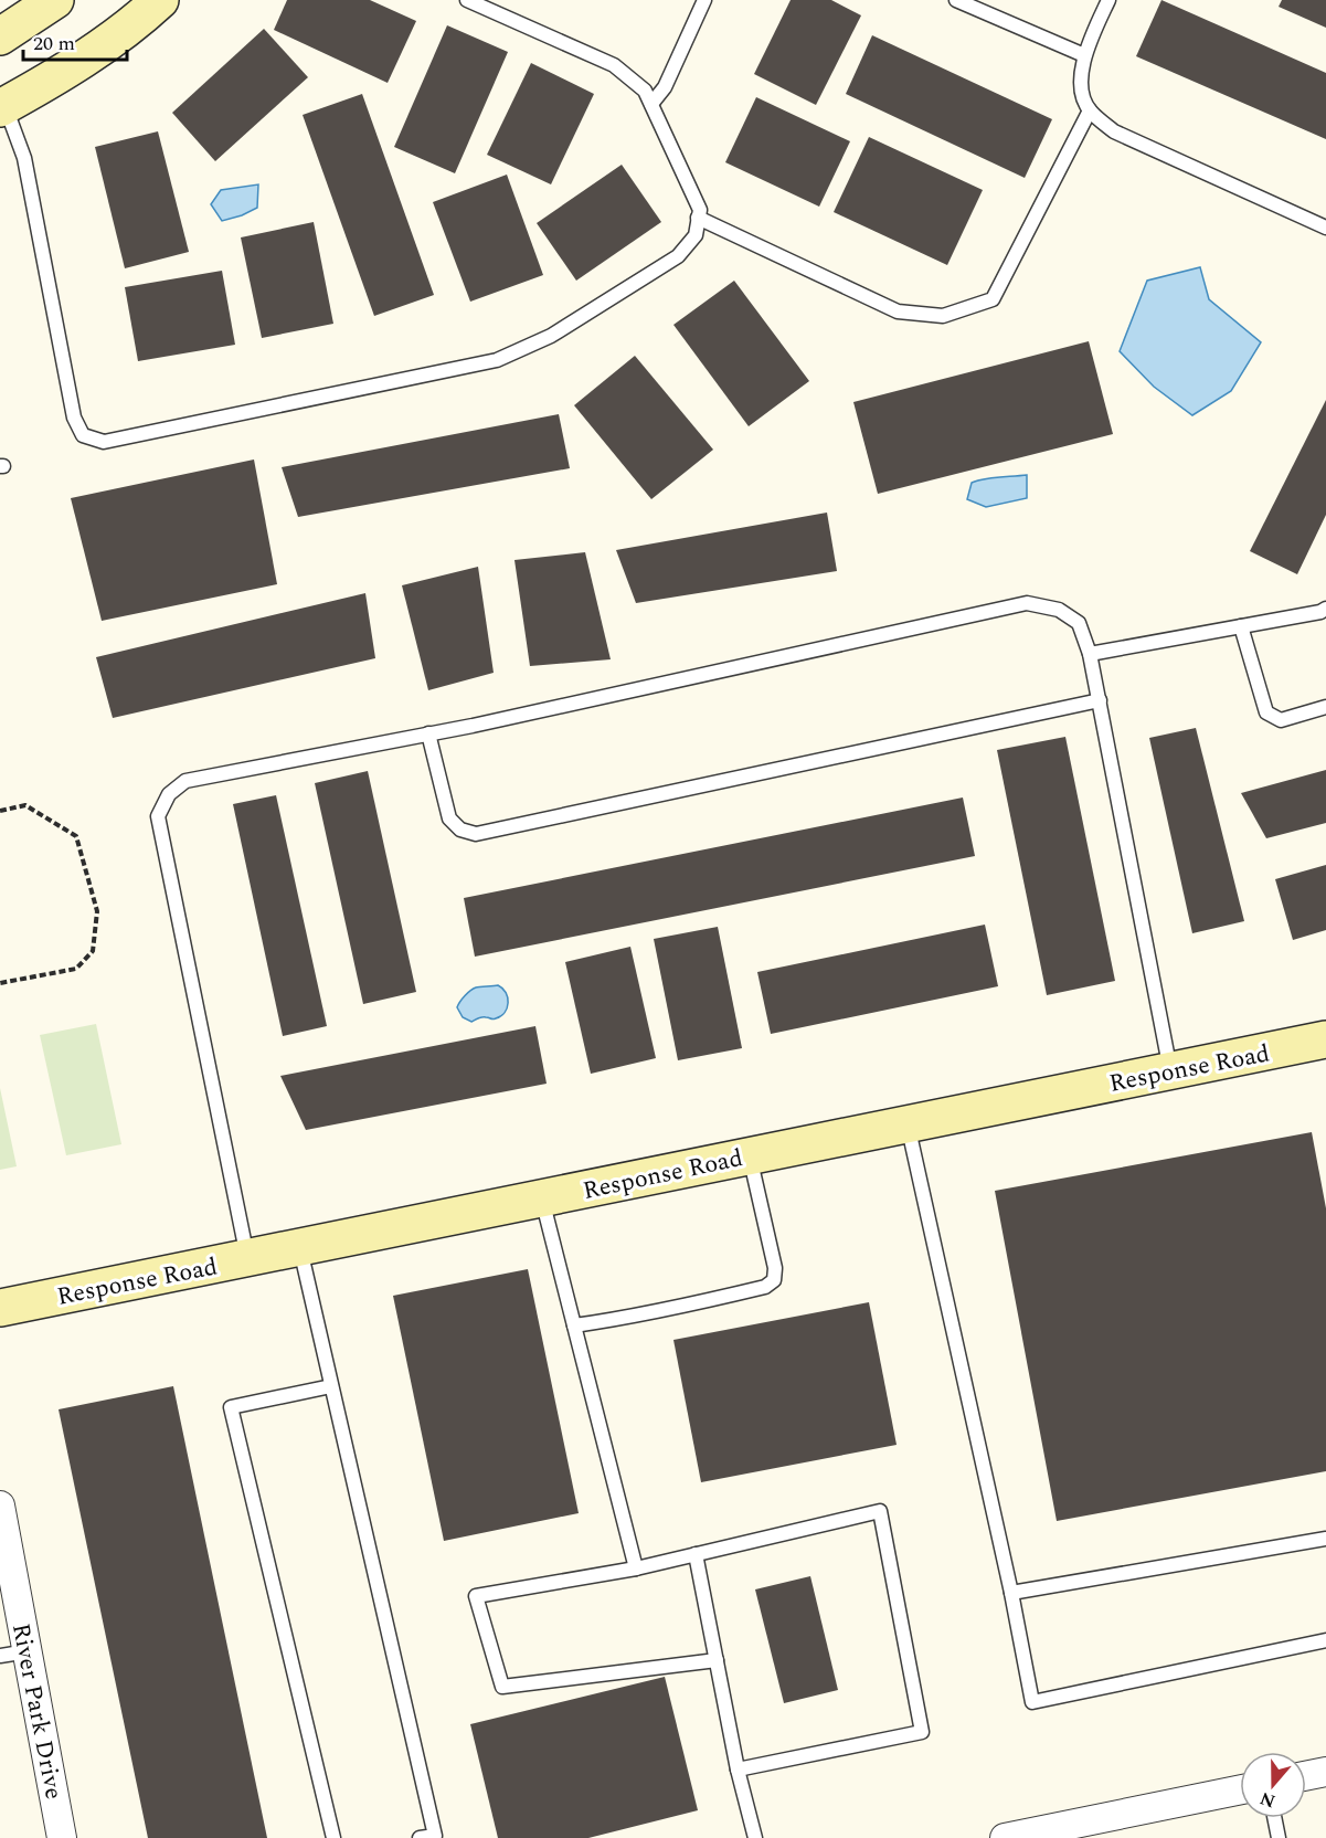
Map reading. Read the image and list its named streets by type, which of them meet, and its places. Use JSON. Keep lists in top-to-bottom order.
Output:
{
  "streets": {
    "street": ["Response Road", "River Park Drive"]
  },
  "scale_bar": "20 m",
  "north": "bottom"
}
